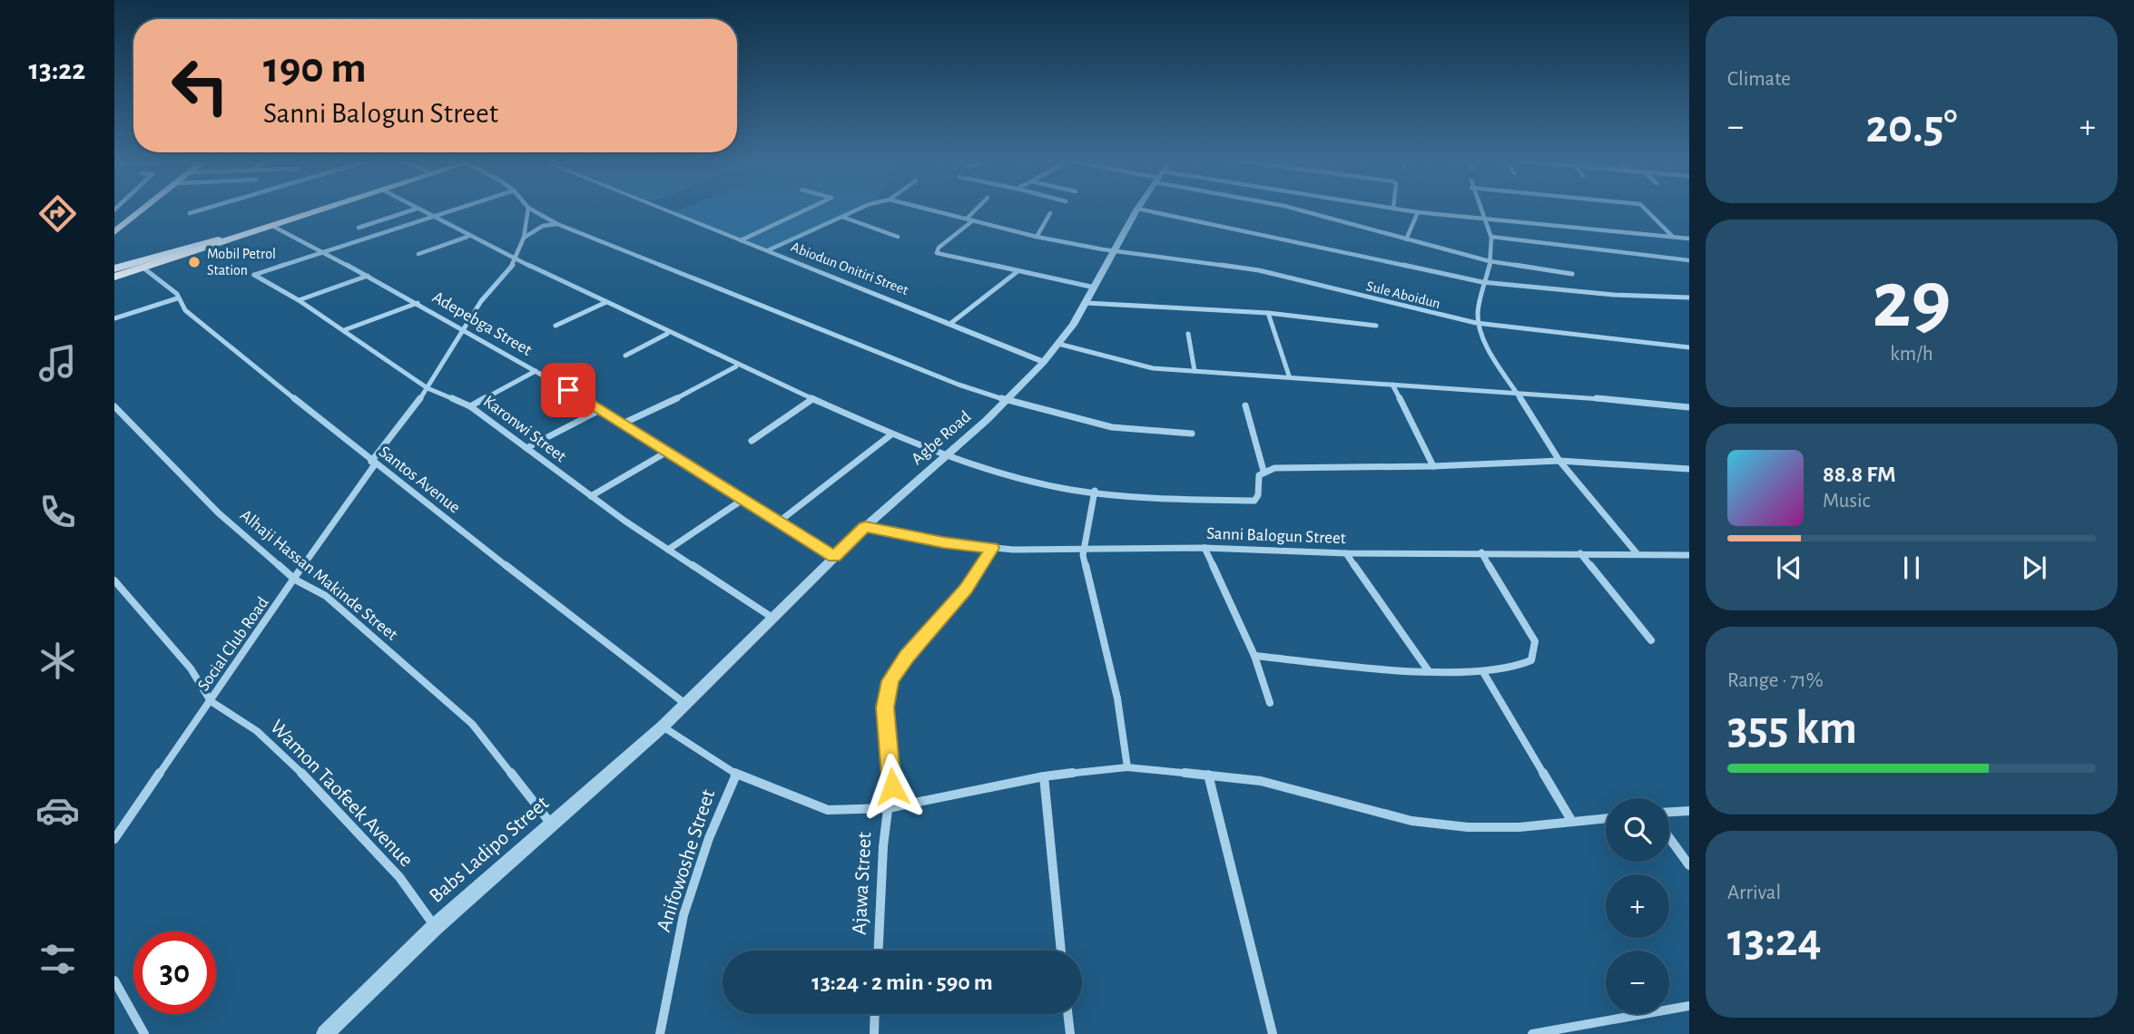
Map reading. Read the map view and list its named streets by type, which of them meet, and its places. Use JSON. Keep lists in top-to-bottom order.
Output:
{
  "streets": {
    "street": [
      "Abiodun Onitiri Street",
      "Sule Aboidun",
      "Adepebga Street",
      "Karonwi Street",
      "Agbe Road",
      "Santos Avenue",
      "Sanni Balogun Street",
      "Alhaji Hassan Makinde Street",
      "Social Club Road",
      "Wamon Taofeek Avenue",
      "Babs Ladipo Street",
      "Anifowoshe Street",
      "Ajawa Street"
    ]
  },
  "crossings": [
    ["Abiodun Onitiri Street", "Agbe Road"],
    ["Sule Aboidun", "Agbe Road"],
    ["Adepebga Street", "Karonwi Street"],
    ["Adepebga Street", "Agbe Road"],
    ["Adepebga Street", "Social Club Road"],
    ["Karonwi Street", "Agbe Road"],
    ["Karonwi Street", "Social Club Road"],
    ["Agbe Road", "Santos Avenue"],
    ["Agbe Road", "Sanni Balogun Street"],
    ["Agbe Road", "Babs Ladipo Street"],
    ["Santos Avenue", "Social Club Road"],
    ["Santos Avenue", "Babs Ladipo Street"],
    ["Sanni Balogun Street", "Ajawa Street"],
    ["Alhaji Hassan Makinde Street", "Social Club Road"],
    ["Alhaji Hassan Makinde Street", "Babs Ladipo Street"],
    ["Social Club Road", "Wamon Taofeek Avenue"],
    ["Wamon Taofeek Avenue", "Babs Ladipo Street"]
  ],
  "places": ["Mobil Petrol Station"],
  "page": {
    "tabs": "13:22",
    "tile": [
      "Climate",
      ["29", "km/h"],
      ["Range · 71%", "355 km"],
      ["Arrival", "13:24"]
    ],
    "turn": ["190 m", "Sanni Balogun Street"],
    "heat": ["−", "20.5°", "+"],
    "song": ["88.8 FM", "Music"],
    "map_buttons": ["+", "−"],
    "limit": "30",
    "trip": "13:24 · 2 min · 590 m"
  }
}
